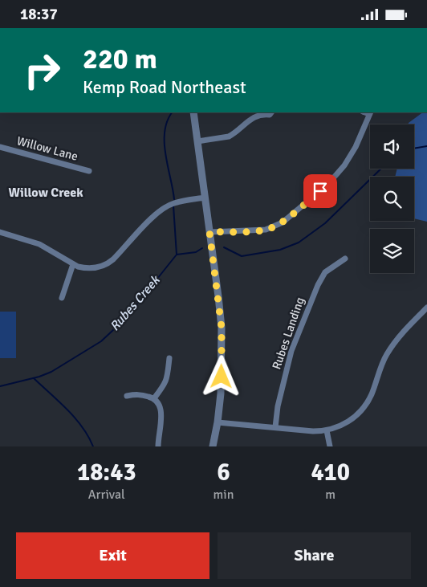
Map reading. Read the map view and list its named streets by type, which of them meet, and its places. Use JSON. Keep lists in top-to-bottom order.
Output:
{
  "streets": {
    "street": ["Willow Lane", "Rubes Landing"]
  },
  "districts": ["Willow Creek"],
  "water": ["Rubes Creek"],
  "page": {
    "status": "18:37",
    "turn": ["220 m", "Kemp Road Northeast"],
    "eta": [
      "18:43",
      "Arrival",
      "6",
      "min",
      "410",
      "m"
    ],
    "buttons": ["Exit", "Share"]
  }
}
